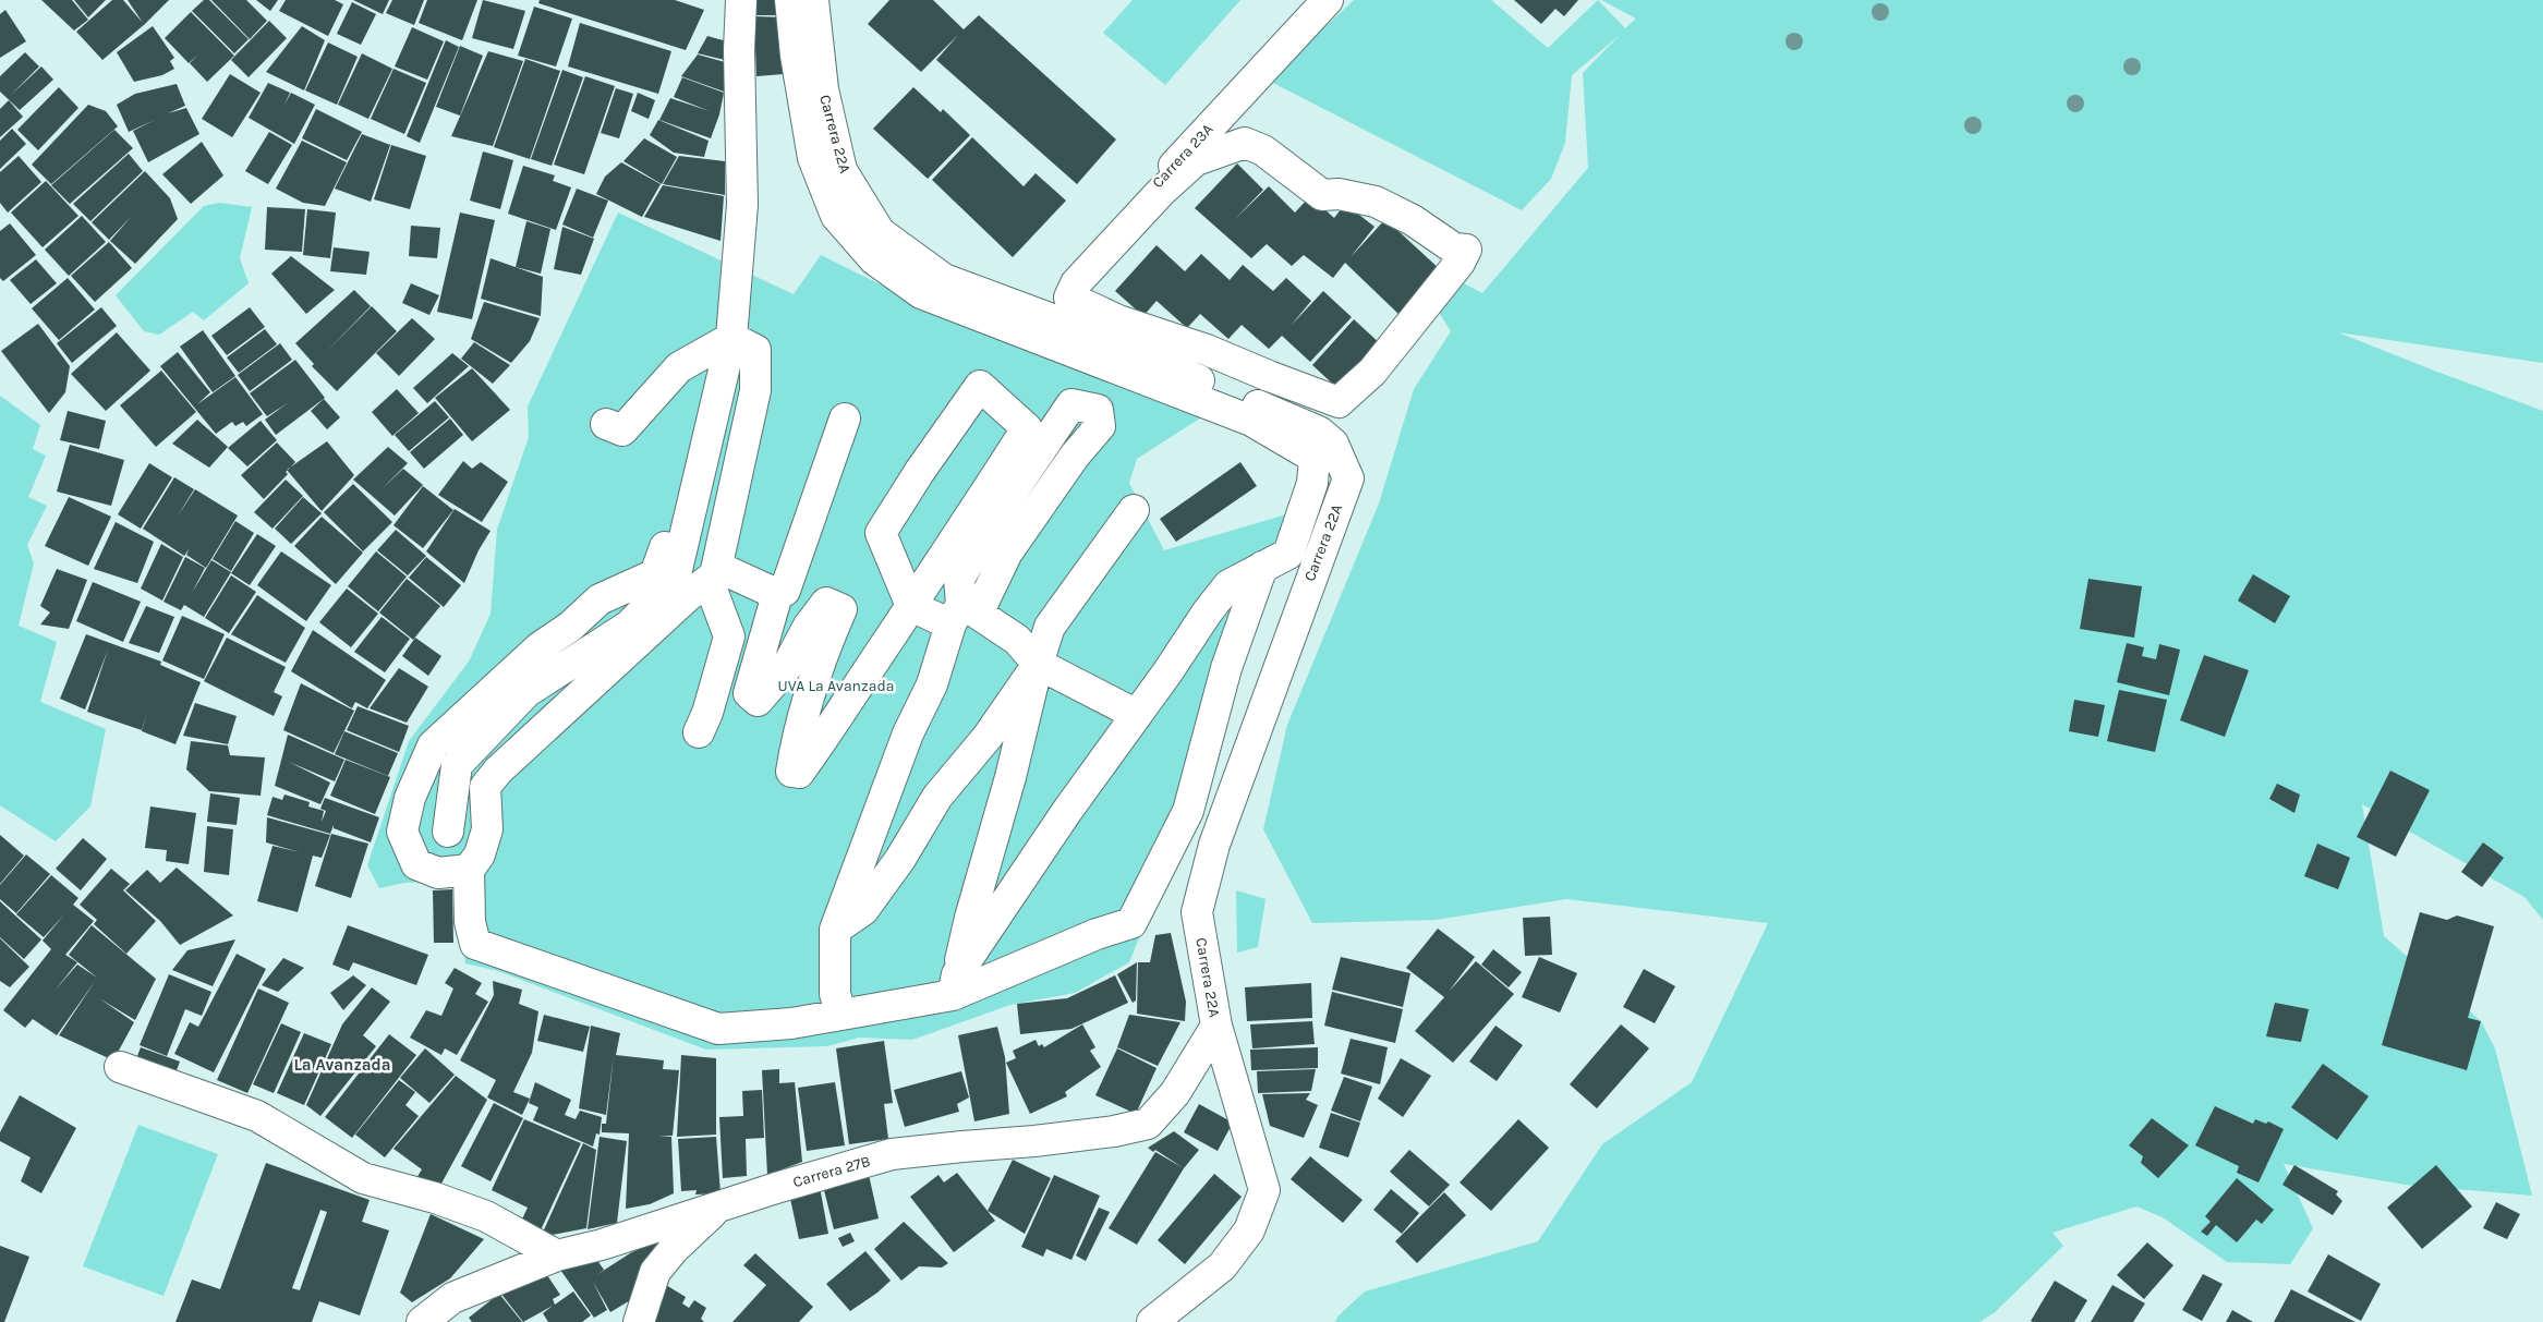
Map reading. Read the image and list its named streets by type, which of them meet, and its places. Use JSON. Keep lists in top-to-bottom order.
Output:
{
  "streets": {
    "street": ["Carrera 22A", "Carrera 23A", "Carrera 27B"]
  },
  "crossings": [
    ["Carrera 22A", "Carrera 23A"],
    ["Carrera 22A", "Carrera 27B"]
  ],
  "districts": ["La Avanzada"],
  "parks": ["UVA La Avanzada"]
}
